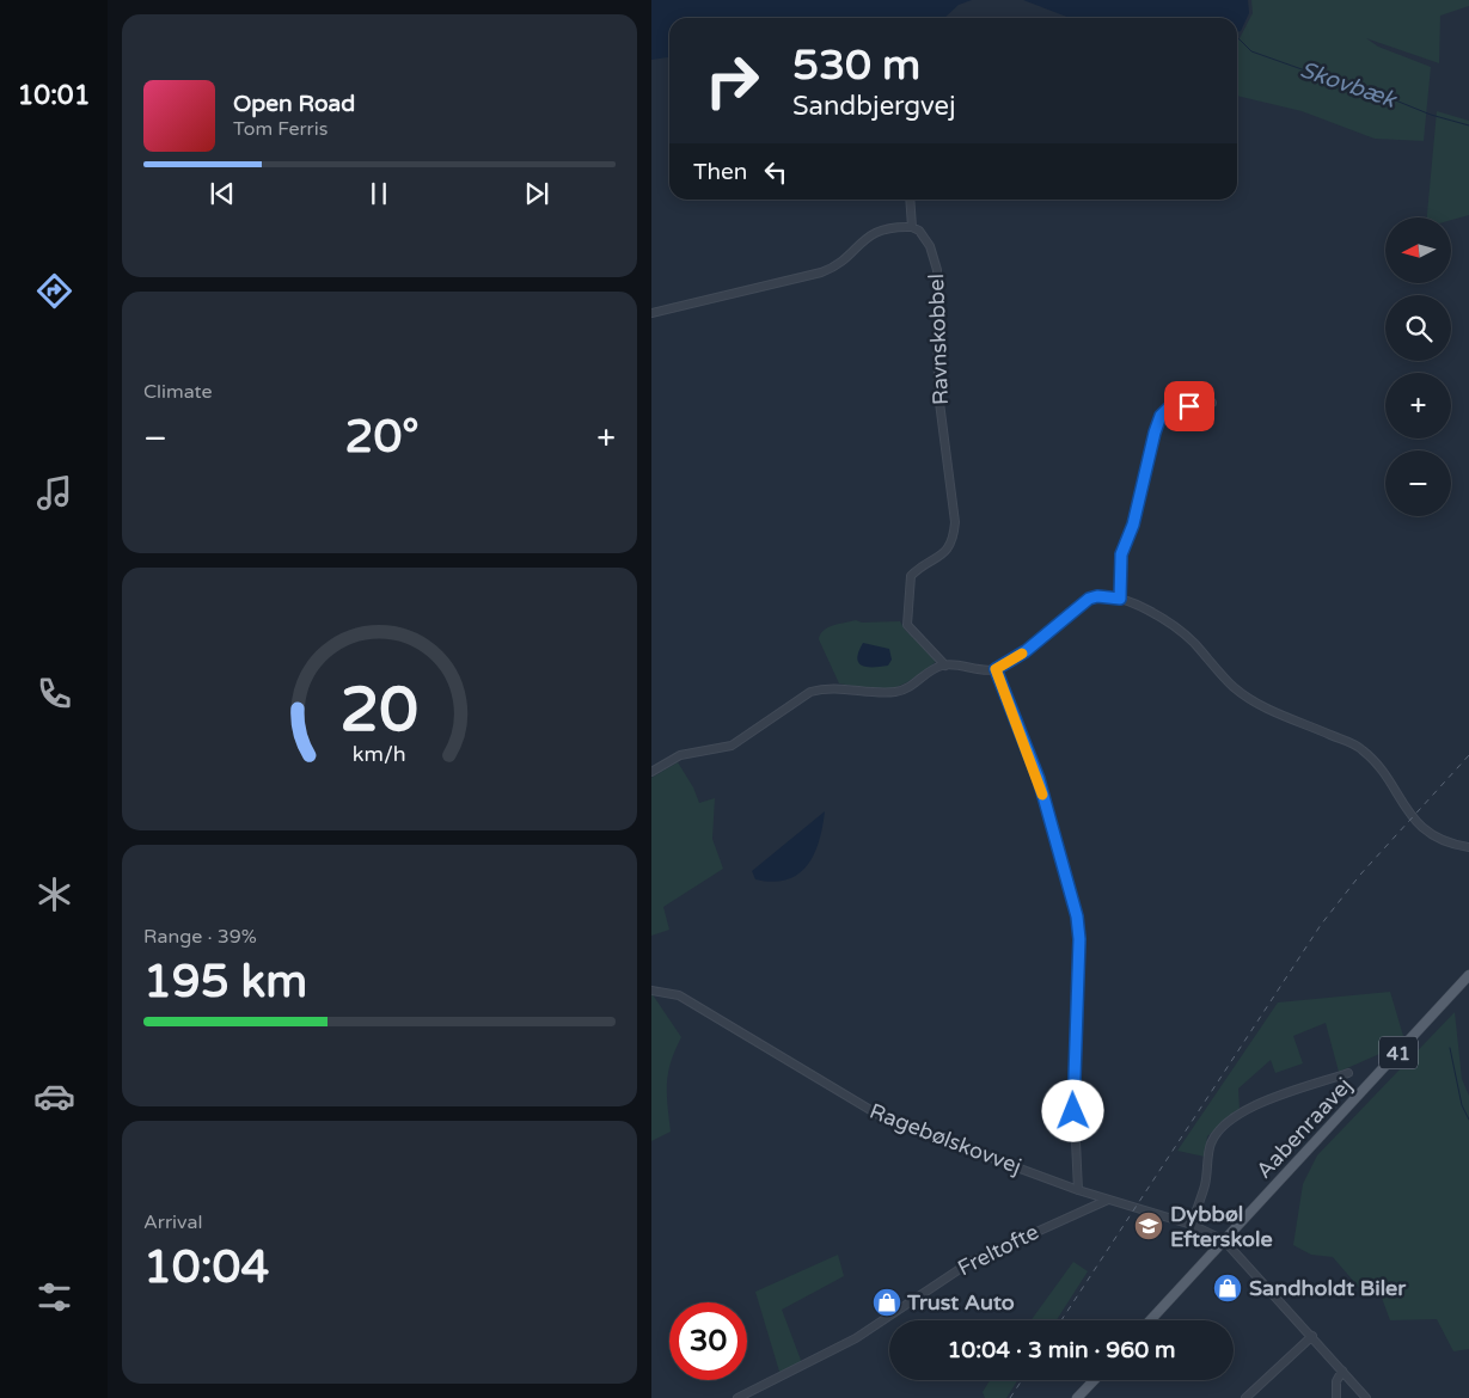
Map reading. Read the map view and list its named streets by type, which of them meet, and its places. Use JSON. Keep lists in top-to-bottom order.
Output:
{
  "streets": {
    "main road": ["41", "Aabenraavej"],
    "street": ["Ravnskobbel", "Ragebølskovvej", "Freltofte"]
  },
  "crossings": [
    ["Aabenraavej", "Ragebølskovvej"],
    ["Ragebølskovvej", "Freltofte"]
  ],
  "water": ["Skovbæk"],
  "places": {
    "school or university": ["Dybbøl Efterskole"],
    "shop": ["Sandholdt Biler", "Trust Auto"]
  },
  "north": "left",
  "page": {
    "tabs": "10:01",
    "turn": ["530 m", "Sandbjergvej"],
    "song": ["Open Road", "Tom Ferris"],
    "then": "Then",
    "map_buttons": ["+", "−"],
    "tile": [
      "Climate",
      ["Range · 39%", "195 km"],
      ["Arrival", "10:04"]
    ],
    "heat": ["−", "20°", "+"],
    "limit": "30",
    "trip": "10:04 · 3 min · 960 m",
    "gauge": ["20", "km/h"]
  }
}
